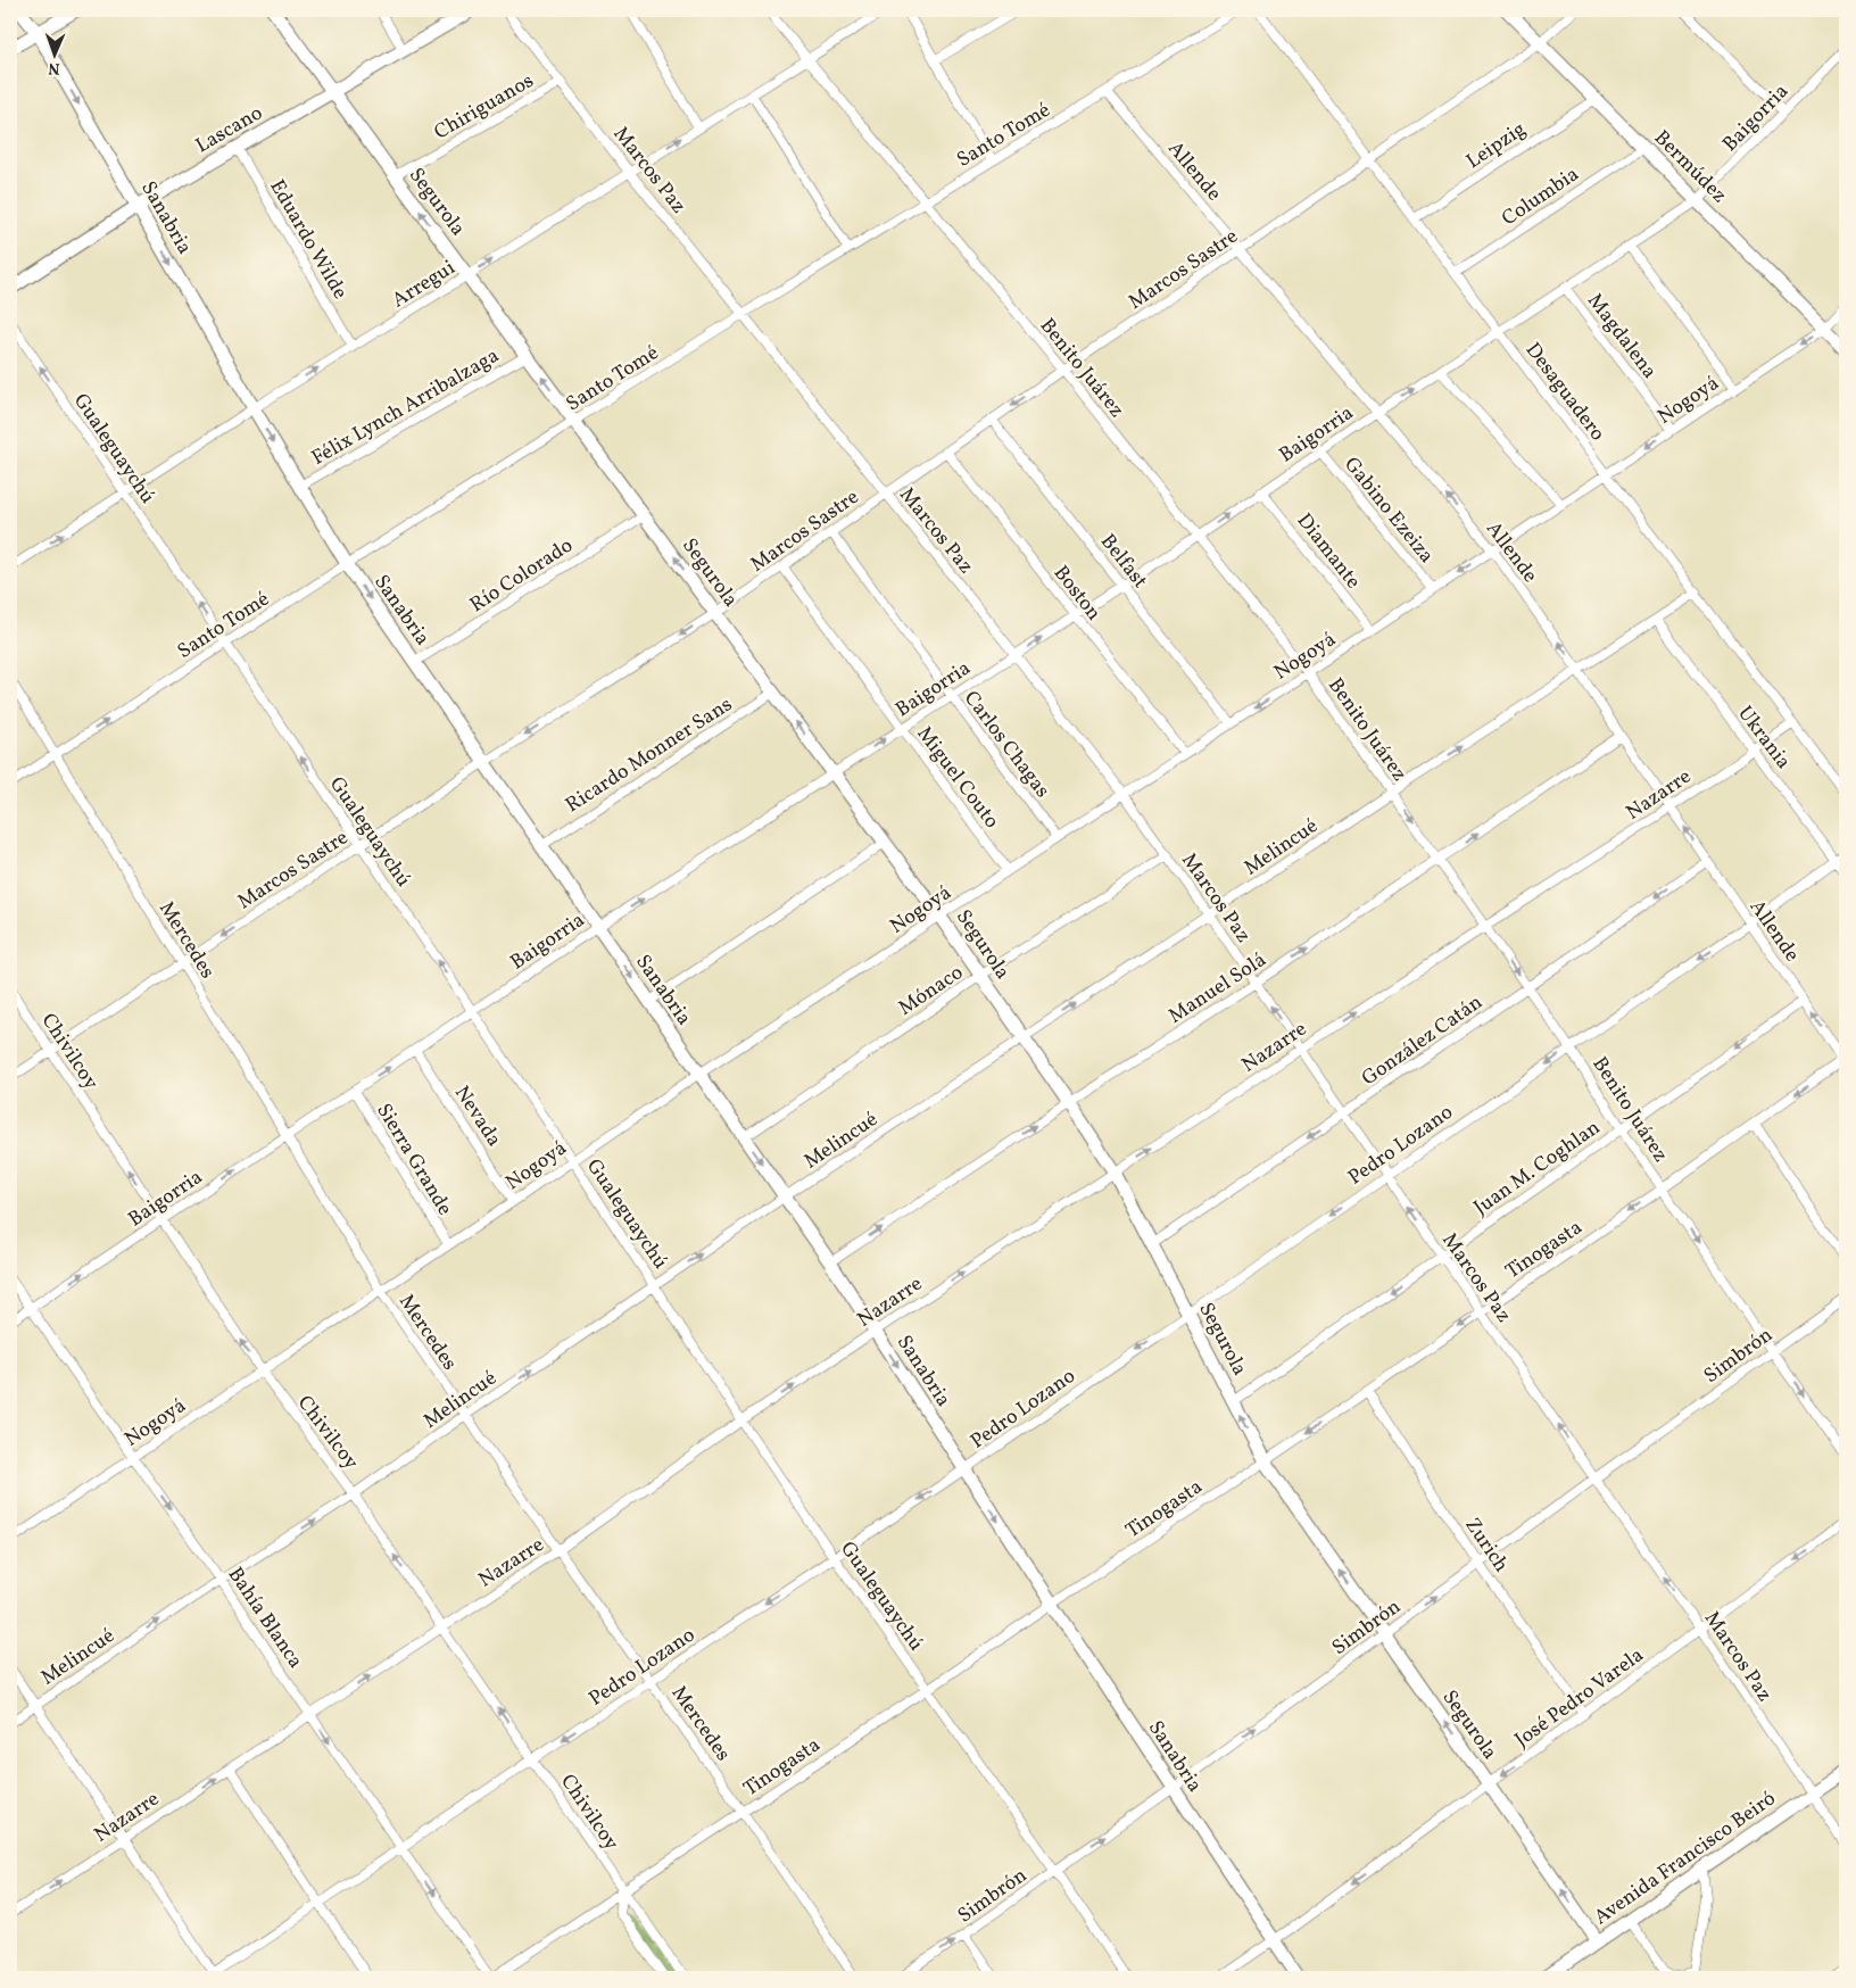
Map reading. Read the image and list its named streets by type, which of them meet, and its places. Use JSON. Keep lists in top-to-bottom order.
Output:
{
  "streets": {
    "street": [
      "Chiriguanos",
      "Baigorria",
      "Lascano",
      "Santo Tomé",
      "Leipzig",
      "Bermúdez",
      "Marcos Paz",
      "Allende",
      "Columbia",
      "Segurola",
      "Sanabria",
      "Eduardo Wilde",
      "Marcos Sastre",
      "Arregui",
      "Magdalena",
      "Benito Juárez",
      "Desaguadero",
      "Nogoyá",
      "Félix Lynch Arribalzaga",
      "Gualeguaychú",
      "Gabino Ezeiza",
      "Diamante",
      "Belfast",
      "Río Colorado",
      "Boston",
      "Ukrania",
      "Carlos Chagas",
      "Ricardo Monner Sans",
      "Miguel Couto",
      "Nazarre",
      "Melincué",
      "Mercedes",
      "Manuel Solá",
      "Mónaco",
      "González Catán",
      "Chivilcoy",
      "Nevada",
      "Pedro Lozano",
      "Sierra Grande",
      "Juan M. Coghlan",
      "Tinogasta",
      "Simbrón",
      "Zurich",
      "Bahía Blanca",
      "José Pedro Varela",
      "Avenida Francisco Beiró"
    ]
  },
  "crossings": [
    ["Chiriguanos", "Marcos Paz"],
    ["Chiriguanos", "Segurola"],
    ["Baigorria", "Bermúdez"],
    ["Baigorria", "Marcos Paz"],
    ["Baigorria", "Allende"],
    ["Baigorria", "Segurola"],
    ["Baigorria", "Sanabria"],
    ["Baigorria", "Magdalena"],
    ["Baigorria", "Benito Juárez"],
    ["Baigorria", "Desaguadero"],
    ["Baigorria", "Gualeguaychú"],
    ["Baigorria", "Gabino Ezeiza"],
    ["Baigorria", "Diamante"],
    ["Baigorria", "Belfast"],
    ["Baigorria", "Boston"],
    ["Baigorria", "Carlos Chagas"],
    ["Baigorria", "Miguel Couto"],
    ["Baigorria", "Mercedes"],
    ["Baigorria", "Chivilcoy"],
    ["Baigorria", "Nevada"],
    ["Baigorria", "Sierra Grande"],
    ["Baigorria", "Bahía Blanca"],
    ["Lascano", "Segurola"],
    ["Lascano", "Sanabria"],
    ["Lascano", "Eduardo Wilde"],
    ["Santo Tomé", "Marcos Paz"],
    ["Santo Tomé", "Allende"],
    ["Santo Tomé", "Segurola"],
    ["Santo Tomé", "Sanabria"],
    ["Santo Tomé", "Benito Juárez"],
    ["Santo Tomé", "Gualeguaychú"],
    ["Santo Tomé", "Mercedes"],
    ["Leipzig", "Bermúdez"],
    ["Leipzig", "Desaguadero"],
    ["Bermúdez", "Columbia"],
    ["Bermúdez", "Marcos Sastre"],
    ["Bermúdez", "Nogoyá"],
    ["Marcos Paz", "Marcos Sastre"],
    ["Marcos Paz", "Arregui"],
    ["Marcos Paz", "Nogoyá"],
    ["Marcos Paz", "Nazarre"],
    ["Marcos Paz", "Melincué"],
    ["Marcos Paz", "Manuel Solá"],
    ["Marcos Paz", "Mónaco"],
    ["Marcos Paz", "González Catán"],
    ["Marcos Paz", "Pedro Lozano"],
    ["Marcos Paz", "Juan M. Coghlan"],
    ["Marcos Paz", "Tinogasta"],
    ["Marcos Paz", "Simbrón"],
    ["Marcos Paz", "José Pedro Varela"],
    ["Marcos Paz", "Avenida Francisco Beiró"],
    ["Allende", "Marcos Sastre"],
    ["Allende", "Nogoyá"],
    ["Allende", "Nazarre"],
    ["Allende", "Melincué"],
    ["Allende", "Manuel Solá"],
    ["Allende", "González Catán"],
    ["Allende", "Pedro Lozano"],
    ["Allende", "Juan M. Coghlan"],
    ["Allende", "Tinogasta"],
    ["Columbia", "Desaguadero"],
    ["Segurola", "Marcos Sastre"],
    ["Segurola", "Arregui"],
    ["Segurola", "Nogoyá"],
    ["Segurola", "Félix Lynch Arribalzaga"],
    ["Segurola", "Río Colorado"],
    ["Segurola", "Ricardo Monner Sans"],
    ["Segurola", "Nazarre"],
    ["Segurola", "Melincué"],
    ["Segurola", "Manuel Solá"],
    ["Segurola", "Mónaco"],
    ["Segurola", "González Catán"],
    ["Segurola", "Pedro Lozano"],
    ["Segurola", "Juan M. Coghlan"],
    ["Segurola", "Tinogasta"],
    ["Segurola", "Simbrón"],
    ["Segurola", "José Pedro Varela"],
    ["Segurola", "Avenida Francisco Beiró"],
    ["Sanabria", "Marcos Sastre"],
    ["Sanabria", "Arregui"],
    ["Sanabria", "Nogoyá"],
    ["Sanabria", "Félix Lynch Arribalzaga"],
    ["Sanabria", "Río Colorado"],
    ["Sanabria", "Ricardo Monner Sans"],
    ["Sanabria", "Nazarre"],
    ["Sanabria", "Melincué"],
    ["Sanabria", "Manuel Solá"],
    ["Sanabria", "Mónaco"],
    ["Sanabria", "Pedro Lozano"],
    ["Sanabria", "Tinogasta"],
    ["Sanabria", "Simbrón"],
    ["Sanabria", "José Pedro Varela"],
    ["Eduardo Wilde", "Arregui"],
    ["Marcos Sastre", "Benito Juárez"],
    ["Marcos Sastre", "Desaguadero"],
    ["Marcos Sastre", "Gualeguaychú"],
    ["Marcos Sastre", "Belfast"],
    ["Marcos Sastre", "Boston"],
    ["Marcos Sastre", "Carlos Chagas"],
    ["Marcos Sastre", "Miguel Couto"],
    ["Marcos Sastre", "Mercedes"],
    ["Marcos Sastre", "Chivilcoy"],
    ["Arregui", "Benito Juárez"],
    ["Arregui", "Gualeguaychú"],
    ["Magdalena", "Nogoyá"],
    ["Benito Juárez", "Nogoyá"],
    ["Benito Juárez", "Nazarre"],
    ["Benito Juárez", "Melincué"],
    ["Benito Juárez", "Manuel Solá"],
    ["Benito Juárez", "González Catán"],
    ["Benito Juárez", "Pedro Lozano"],
    ["Benito Juárez", "Juan M. Coghlan"],
    ["Benito Juárez", "Tinogasta"],
    ["Benito Juárez", "Simbrón"],
    ["Desaguadero", "Nogoyá"],
    ["Desaguadero", "Nazarre"],
    ["Desaguadero", "Melincué"],
    ["Nogoyá", "Gualeguaychú"],
    ["Nogoyá", "Gabino Ezeiza"],
    ["Nogoyá", "Diamante"],
    ["Nogoyá", "Belfast"],
    ["Nogoyá", "Boston"],
    ["Nogoyá", "Carlos Chagas"],
    ["Nogoyá", "Miguel Couto"],
    ["Nogoyá", "Mercedes"],
    ["Nogoyá", "Chivilcoy"],
    ["Nogoyá", "Nevada"],
    ["Nogoyá", "Sierra Grande"],
    ["Nogoyá", "Bahía Blanca"],
    ["Gualeguaychú", "Nazarre"],
    ["Gualeguaychú", "Melincué"],
    ["Gualeguaychú", "Pedro Lozano"],
    ["Gualeguaychú", "Tinogasta"],
    ["Gualeguaychú", "Simbrón"],
    ["Ukrania", "Nazarre"],
    ["Ukrania", "Melincué"],
    ["Ukrania", "Pedro Lozano"],
    ["Nazarre", "Mercedes"],
    ["Nazarre", "Chivilcoy"],
    ["Nazarre", "Bahía Blanca"],
    ["Melincué", "Mercedes"],
    ["Melincué", "Chivilcoy"],
    ["Melincué", "Bahía Blanca"],
    ["Mercedes", "Pedro Lozano"],
    ["Mercedes", "Tinogasta"],
    ["Chivilcoy", "Pedro Lozano"],
    ["Chivilcoy", "Tinogasta"],
    ["Pedro Lozano", "Bahía Blanca"],
    ["Tinogasta", "Zurich"],
    ["Tinogasta", "Bahía Blanca"],
    ["Simbrón", "Zurich"],
    ["Zurich", "José Pedro Varela"]
  ],
  "one_way": [
    "Baigorria",
    "Allende",
    "Segurola",
    "Sanabria",
    "Arregui",
    "Gualeguaychú",
    "Nazarre",
    "Melincué",
    "Manuel Solá",
    "González Catán",
    "Chivilcoy",
    "Pedro Lozano",
    "Juan M. Coghlan",
    "Tinogasta",
    "Simbrón",
    "Bahía Blanca",
    "José Pedro Varela"
  ],
  "north": "bottom"
}
